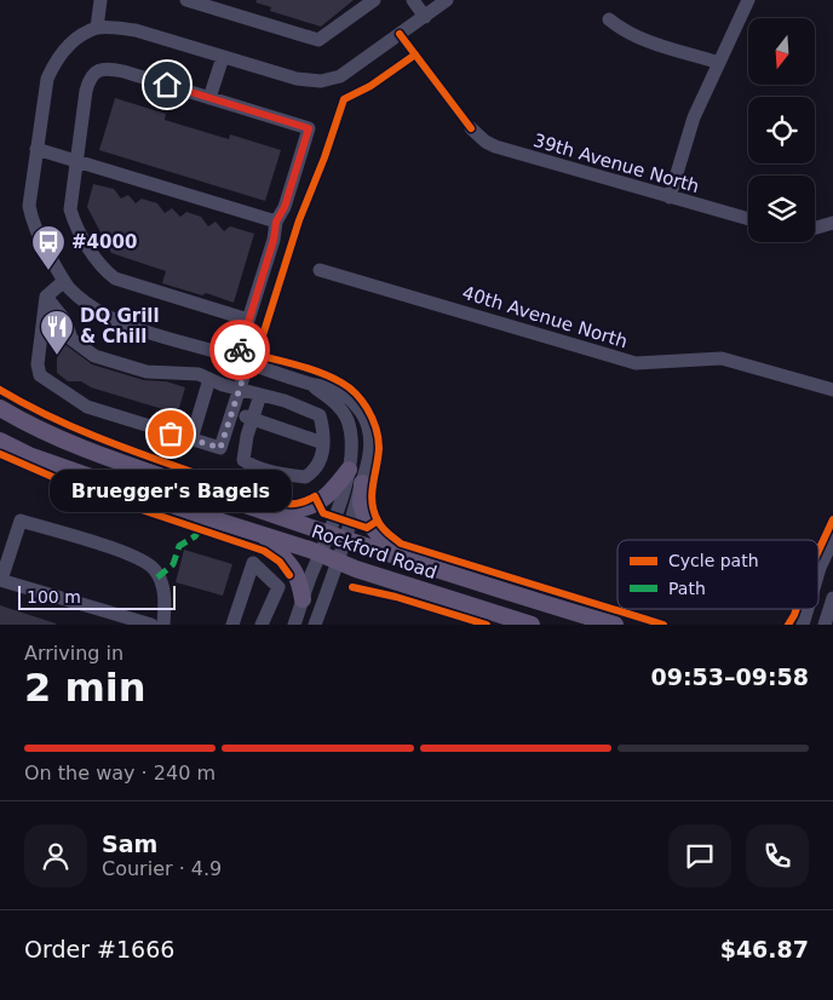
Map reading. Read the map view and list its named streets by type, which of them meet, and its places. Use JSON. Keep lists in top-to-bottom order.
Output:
{
  "streets": {
    "main road": ["Rockford Road"],
    "street": ["39th Avenue North", "40th Avenue North"]
  },
  "places": {
    "bus stop": ["#4000"],
    "restaurant": ["DQ Grill & Chill"],
    "other": ["Bruegger's Bagels"]
  },
  "legend": ["Cycle path", "Path"],
  "scale_bar": "100 m",
  "north": "bottom",
  "page": {
    "bubble": "Bruegger's Bagels",
    "scale": "100 m",
    "heading": ["2 min", "Arriving in", "09:53–09:58"],
    "panel": [
      "Sam",
      "Courier · 4.9",
      "Order #1666",
      "$46.87"
    ],
    "bar": "On the way · 240 m"
  }
}
